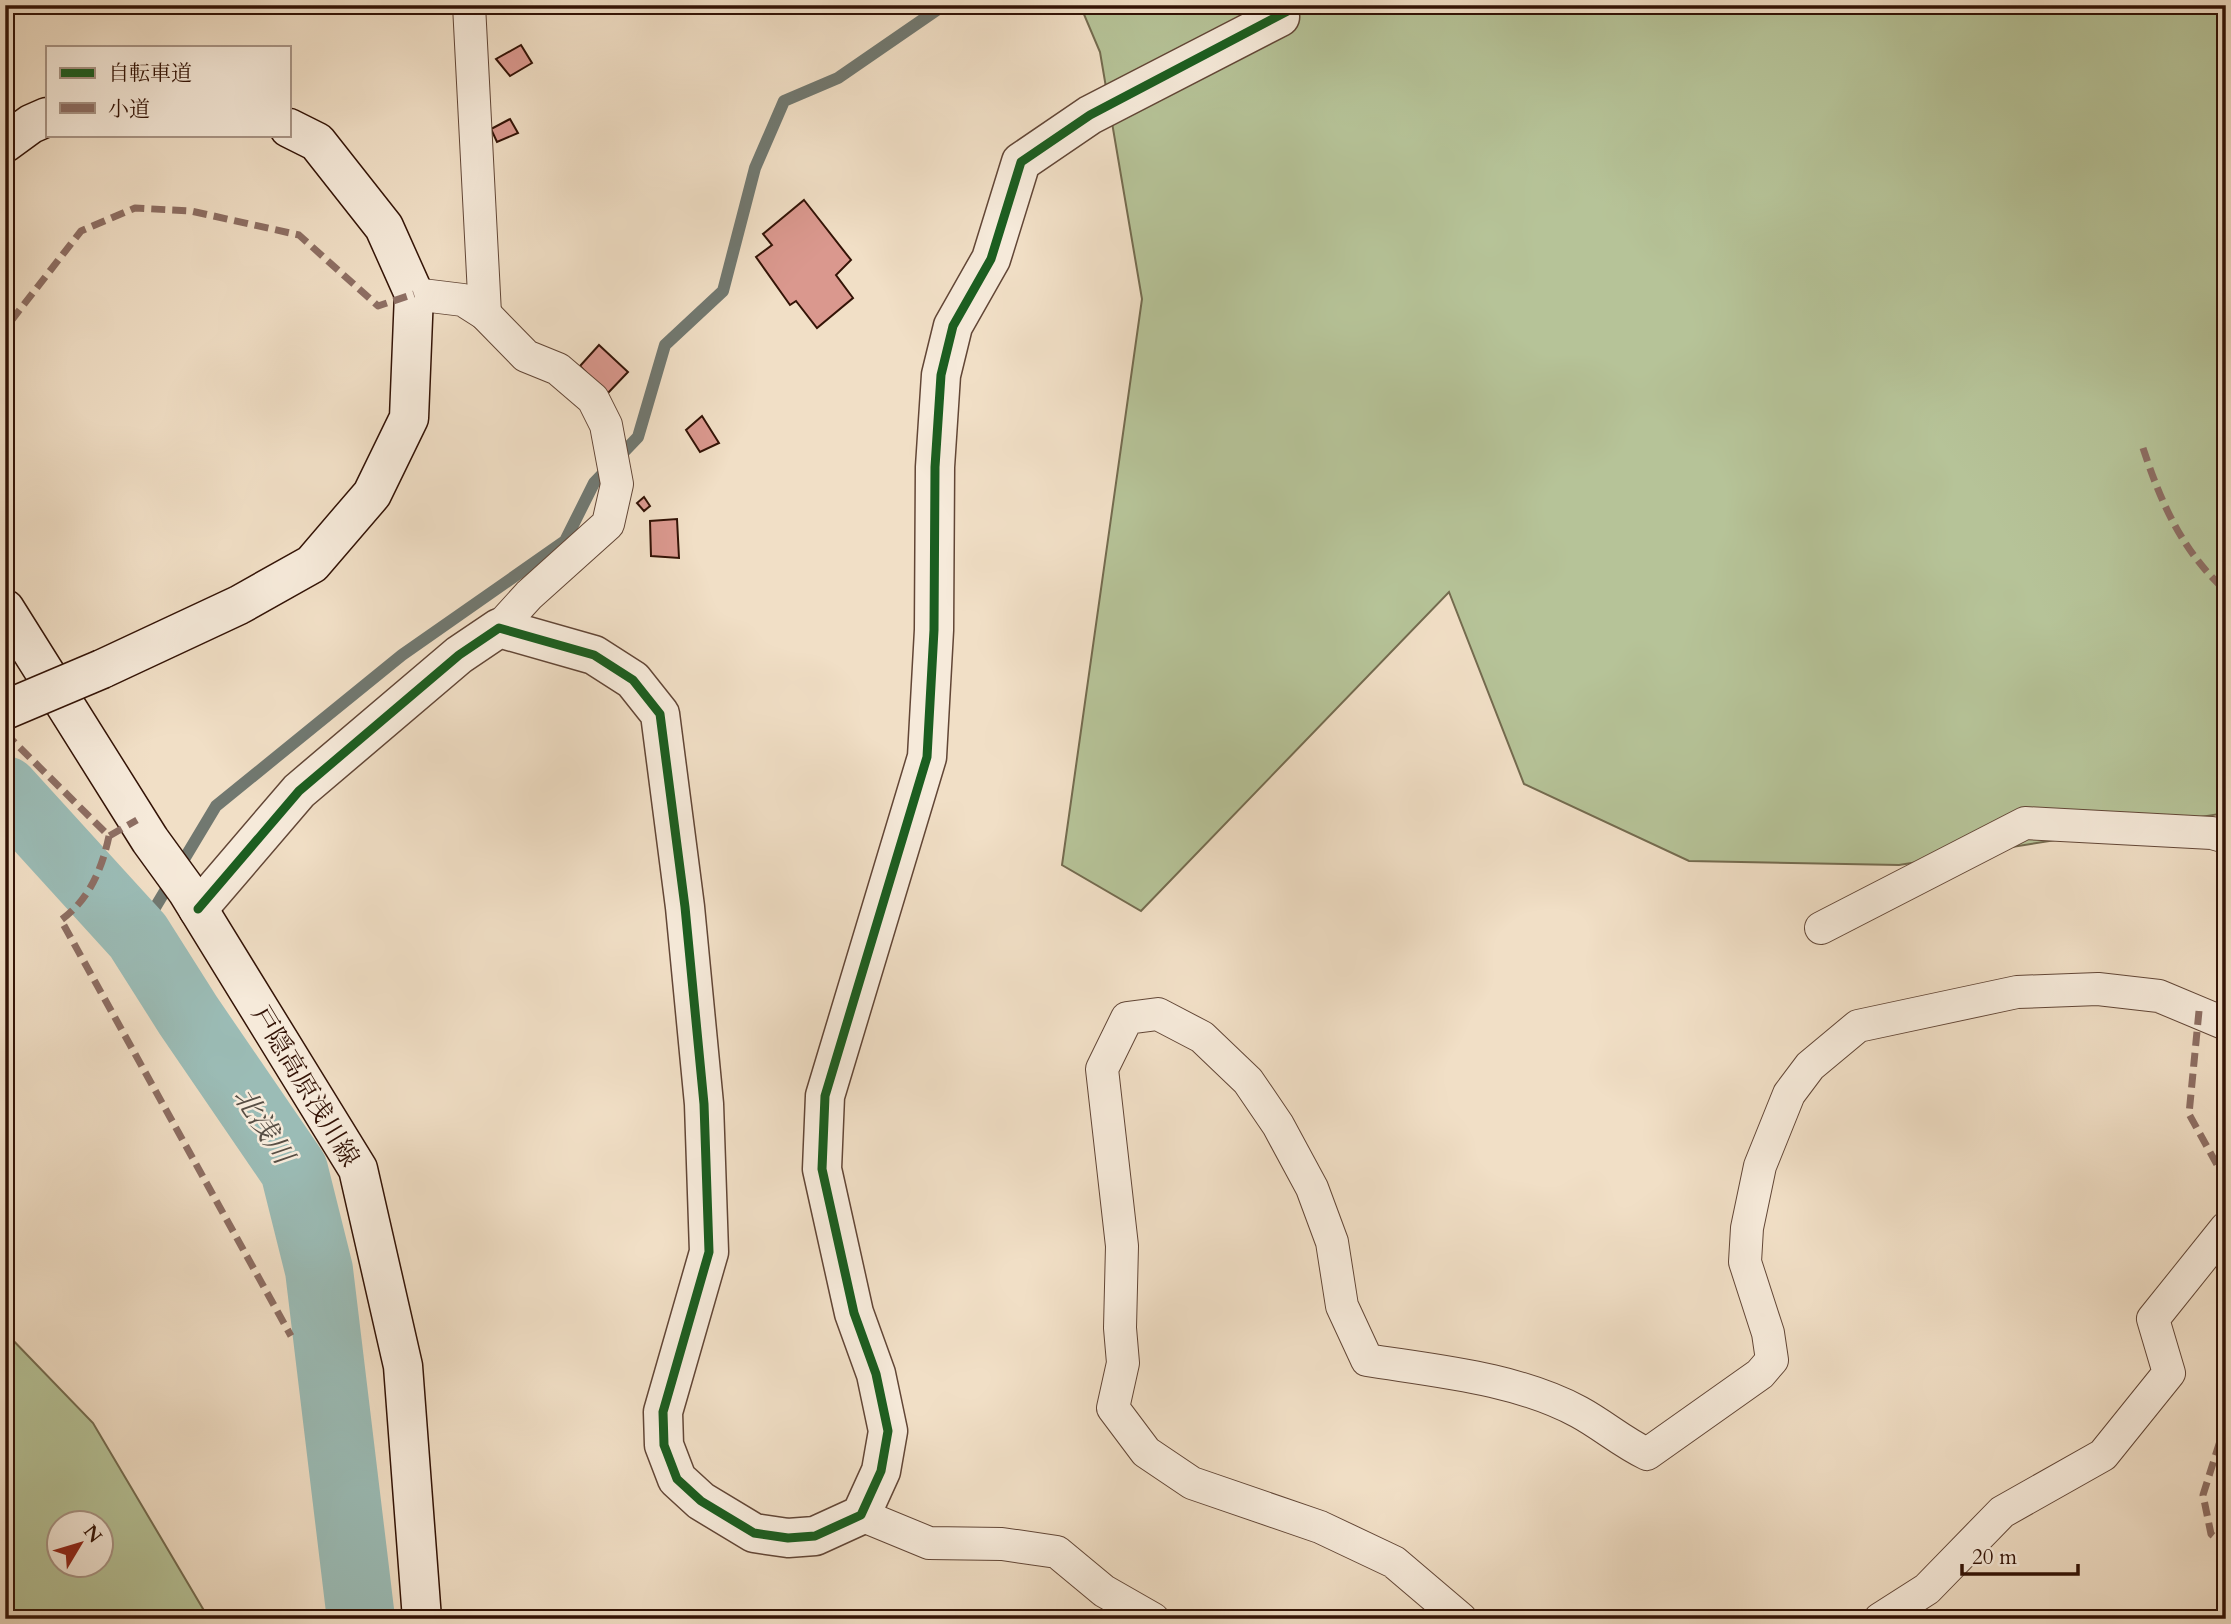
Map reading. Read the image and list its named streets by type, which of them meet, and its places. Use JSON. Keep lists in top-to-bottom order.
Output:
{
  "streets": {
    "street": ["戸隠高原浅川線"]
  },
  "water": ["北浅川"],
  "legend": ["自転車道", "小道"],
  "scale_bar": "20 m",
  "north": "top right"
}
